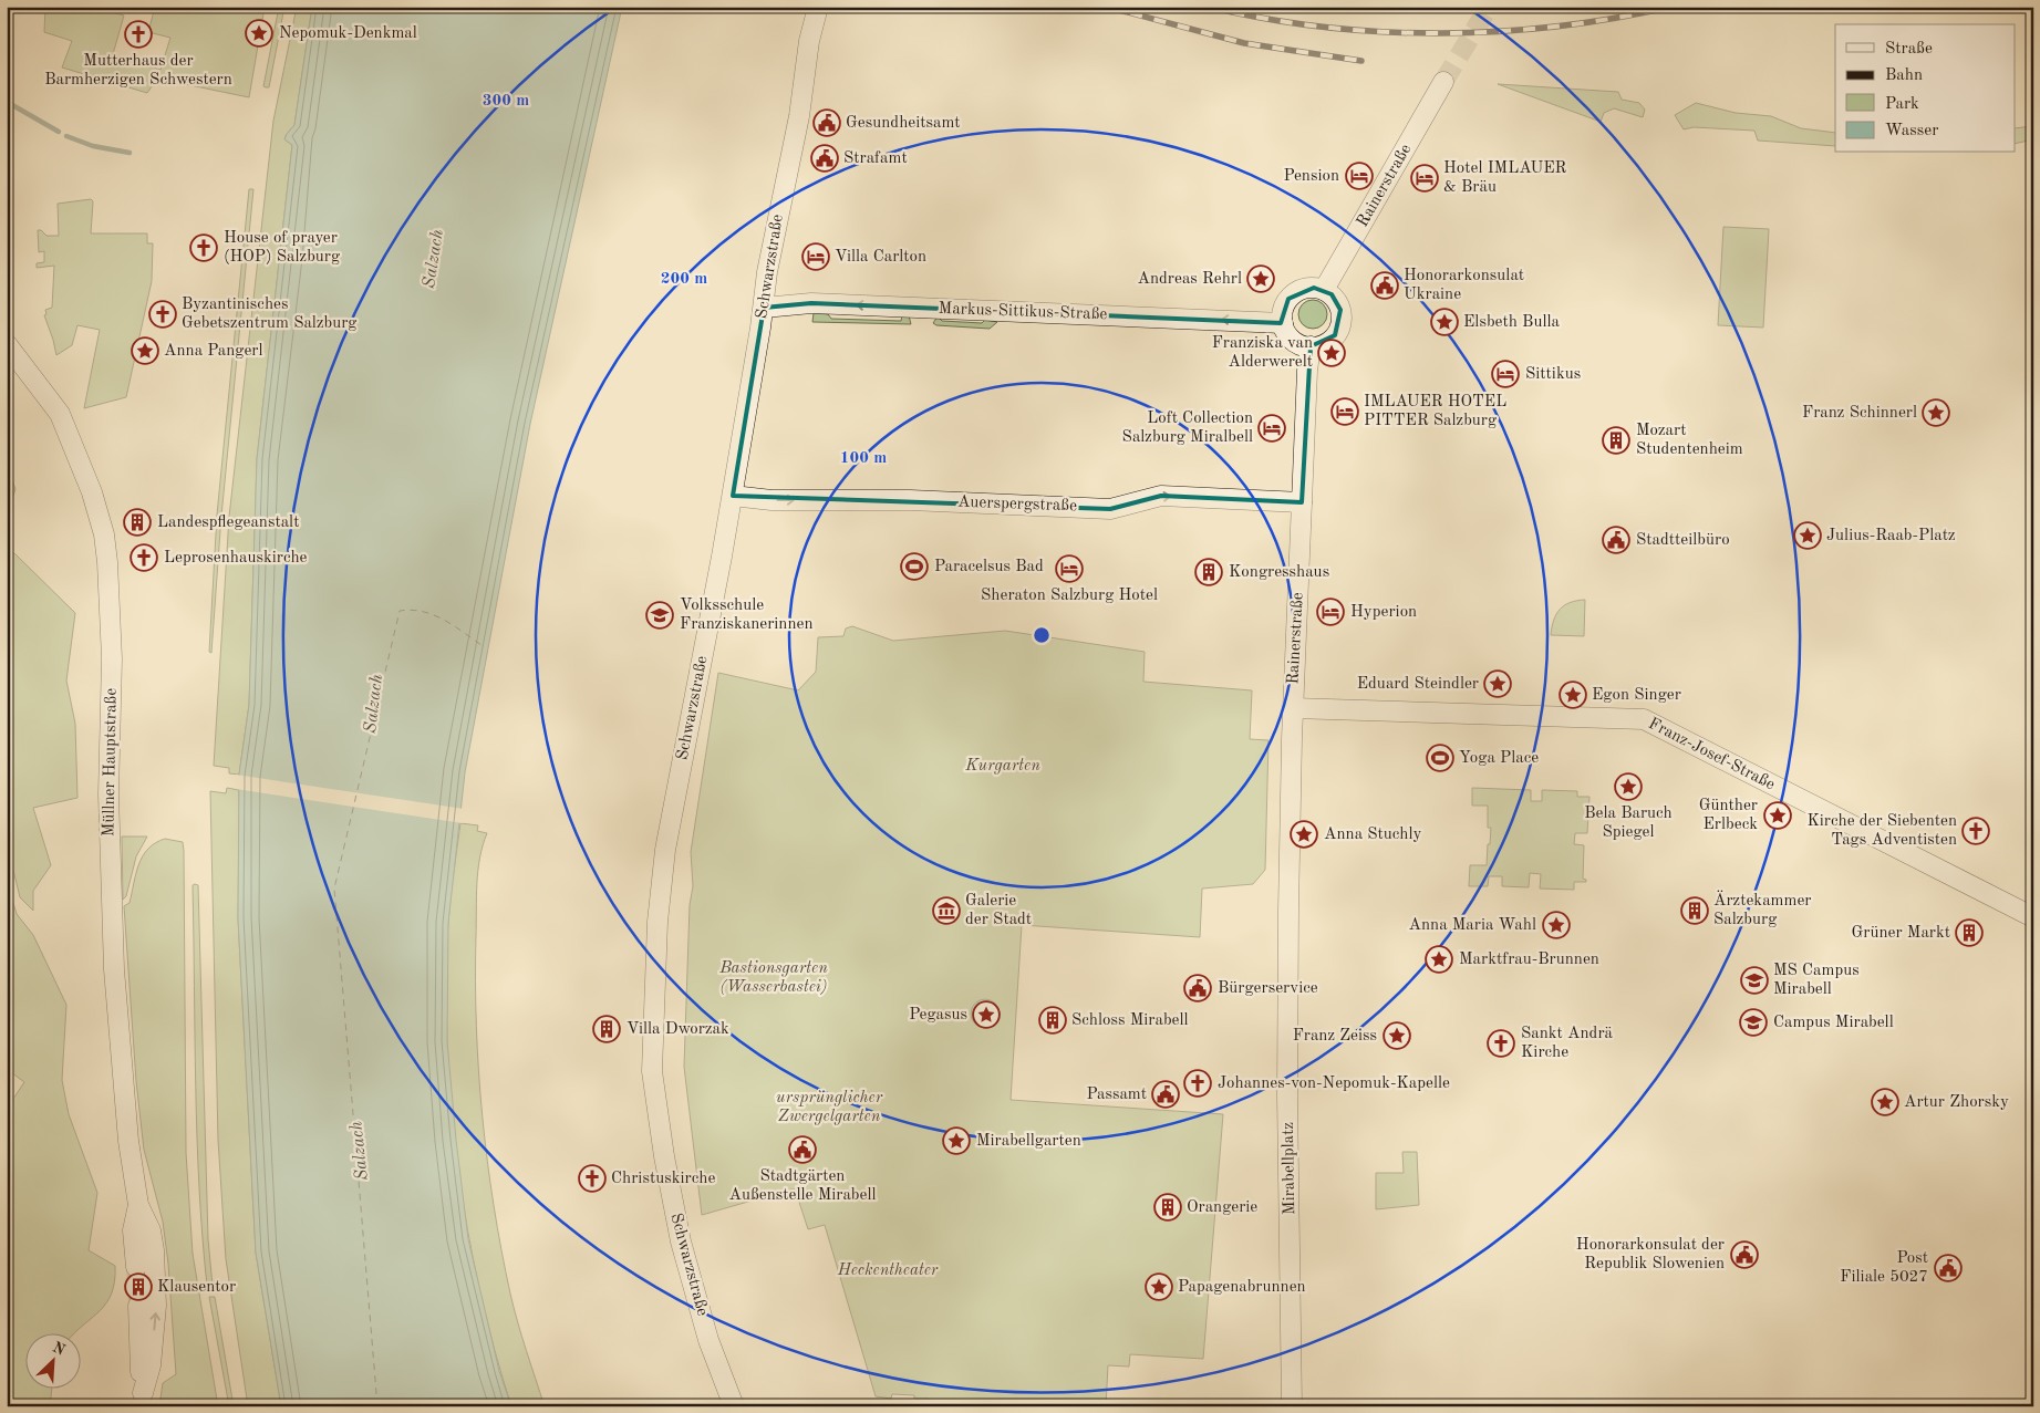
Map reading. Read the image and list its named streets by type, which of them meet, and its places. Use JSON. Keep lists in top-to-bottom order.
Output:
{
  "streets": {
    "street": [
      "Rainerstraße",
      "Schwarzstraße",
      "Markus-Sittikus-Straße",
      "Auerspergstraße",
      "Franz-Josef-Straße",
      "Müllner Hauptstraße",
      "Mirabellplatz"
    ]
  },
  "crossings": [
    ["Rainerstraße", "Markus-Sittikus-Straße"],
    ["Rainerstraße", "Auerspergstraße"],
    ["Rainerstraße", "Franz-Josef-Straße"],
    ["Rainerstraße", "Mirabellplatz"],
    ["Schwarzstraße", "Markus-Sittikus-Straße"],
    ["Schwarzstraße", "Auerspergstraße"]
  ],
  "one_way": ["Markus-Sittikus-Straße", "Auerspergstraße"],
  "water": ["Salzach"],
  "parks": [
    "Kurgarten",
    "Bastionsgarten (Wasserbastei)",
    "ursprünglicher Zwergelgarten",
    "Heckentheater"
  ],
  "places": {
    "place": [
      "Nepomuk-Denkmal",
      "Andreas Rehrl",
      "Elsbeth Bulla",
      "Anna Pangerl",
      "Franziska van Alderwerelt",
      "Franz Schinnerl",
      "Julius-Raab-Platz",
      "Eduard Steindler",
      "Egon Singer",
      "Bela Baruch Spiegel",
      "Günther Erlbeck",
      "Anna Stuchly",
      "Anna Maria Wahl",
      "Marktfrau-Brunnen",
      "Pegasus",
      "Franz Zeiss",
      "Artur Zhorsky",
      "Mirabellgarten",
      "Papagenabrunnen"
    ],
    "church": [
      "Mutterhaus der Barmherzigen Schwestern",
      "House of prayer (HOP) Salzburg",
      "Byzantinisches Gebetszentrum Salzburg",
      "Leprosenhauskirche",
      "Kirche der Siebenten Tags Adventisten",
      "Sankt Andrä Kirche",
      "Johannes-von-Nepomuk-Kapelle",
      "Christuskirche"
    ],
    "public building": [
      "Gesundheitsamt",
      "Strafamt",
      "Honorarkonsulat Ukraine",
      "Stadtteilbüro",
      "Bürgerservice",
      "Passamt",
      "Stadtgärten Außenstelle Mirabell",
      "Honorarkonsulat der Republik Slowenien",
      "Post Filiale 5027"
    ],
    "hotel": [
      "Pension",
      "Hotel IMLAUER & Bräu",
      "Villa Carlton",
      "Sittikus",
      "IMLAUER HOTEL PITTER Salzburg",
      "Loft Collection Salzburg Miralbell",
      "Sheraton Salzburg Hotel",
      "Hyperion"
    ],
    "building": [
      "Mozart Studentenheim",
      "Landespflegeanstalt",
      "Kongresshaus",
      "Ärztekammer Salzburg",
      "Grüner Markt",
      "Schloss Mirabell",
      "Villa Dworzak",
      "Orangerie",
      "Klausentor"
    ],
    "sports": ["Paracelsus Bad", "Yoga Place"],
    "school or university": ["Volksschule Franziskanerinnen", "MS Campus Mirabell", "Campus Mirabell"],
    "museum": ["Galerie der Stadt"]
  },
  "legend": [
    "Straße",
    "Bahn",
    "Park",
    "Wasser"
  ],
  "north": "top right",
  "rings": ["300 m", "200 m", "100 m"]
}
